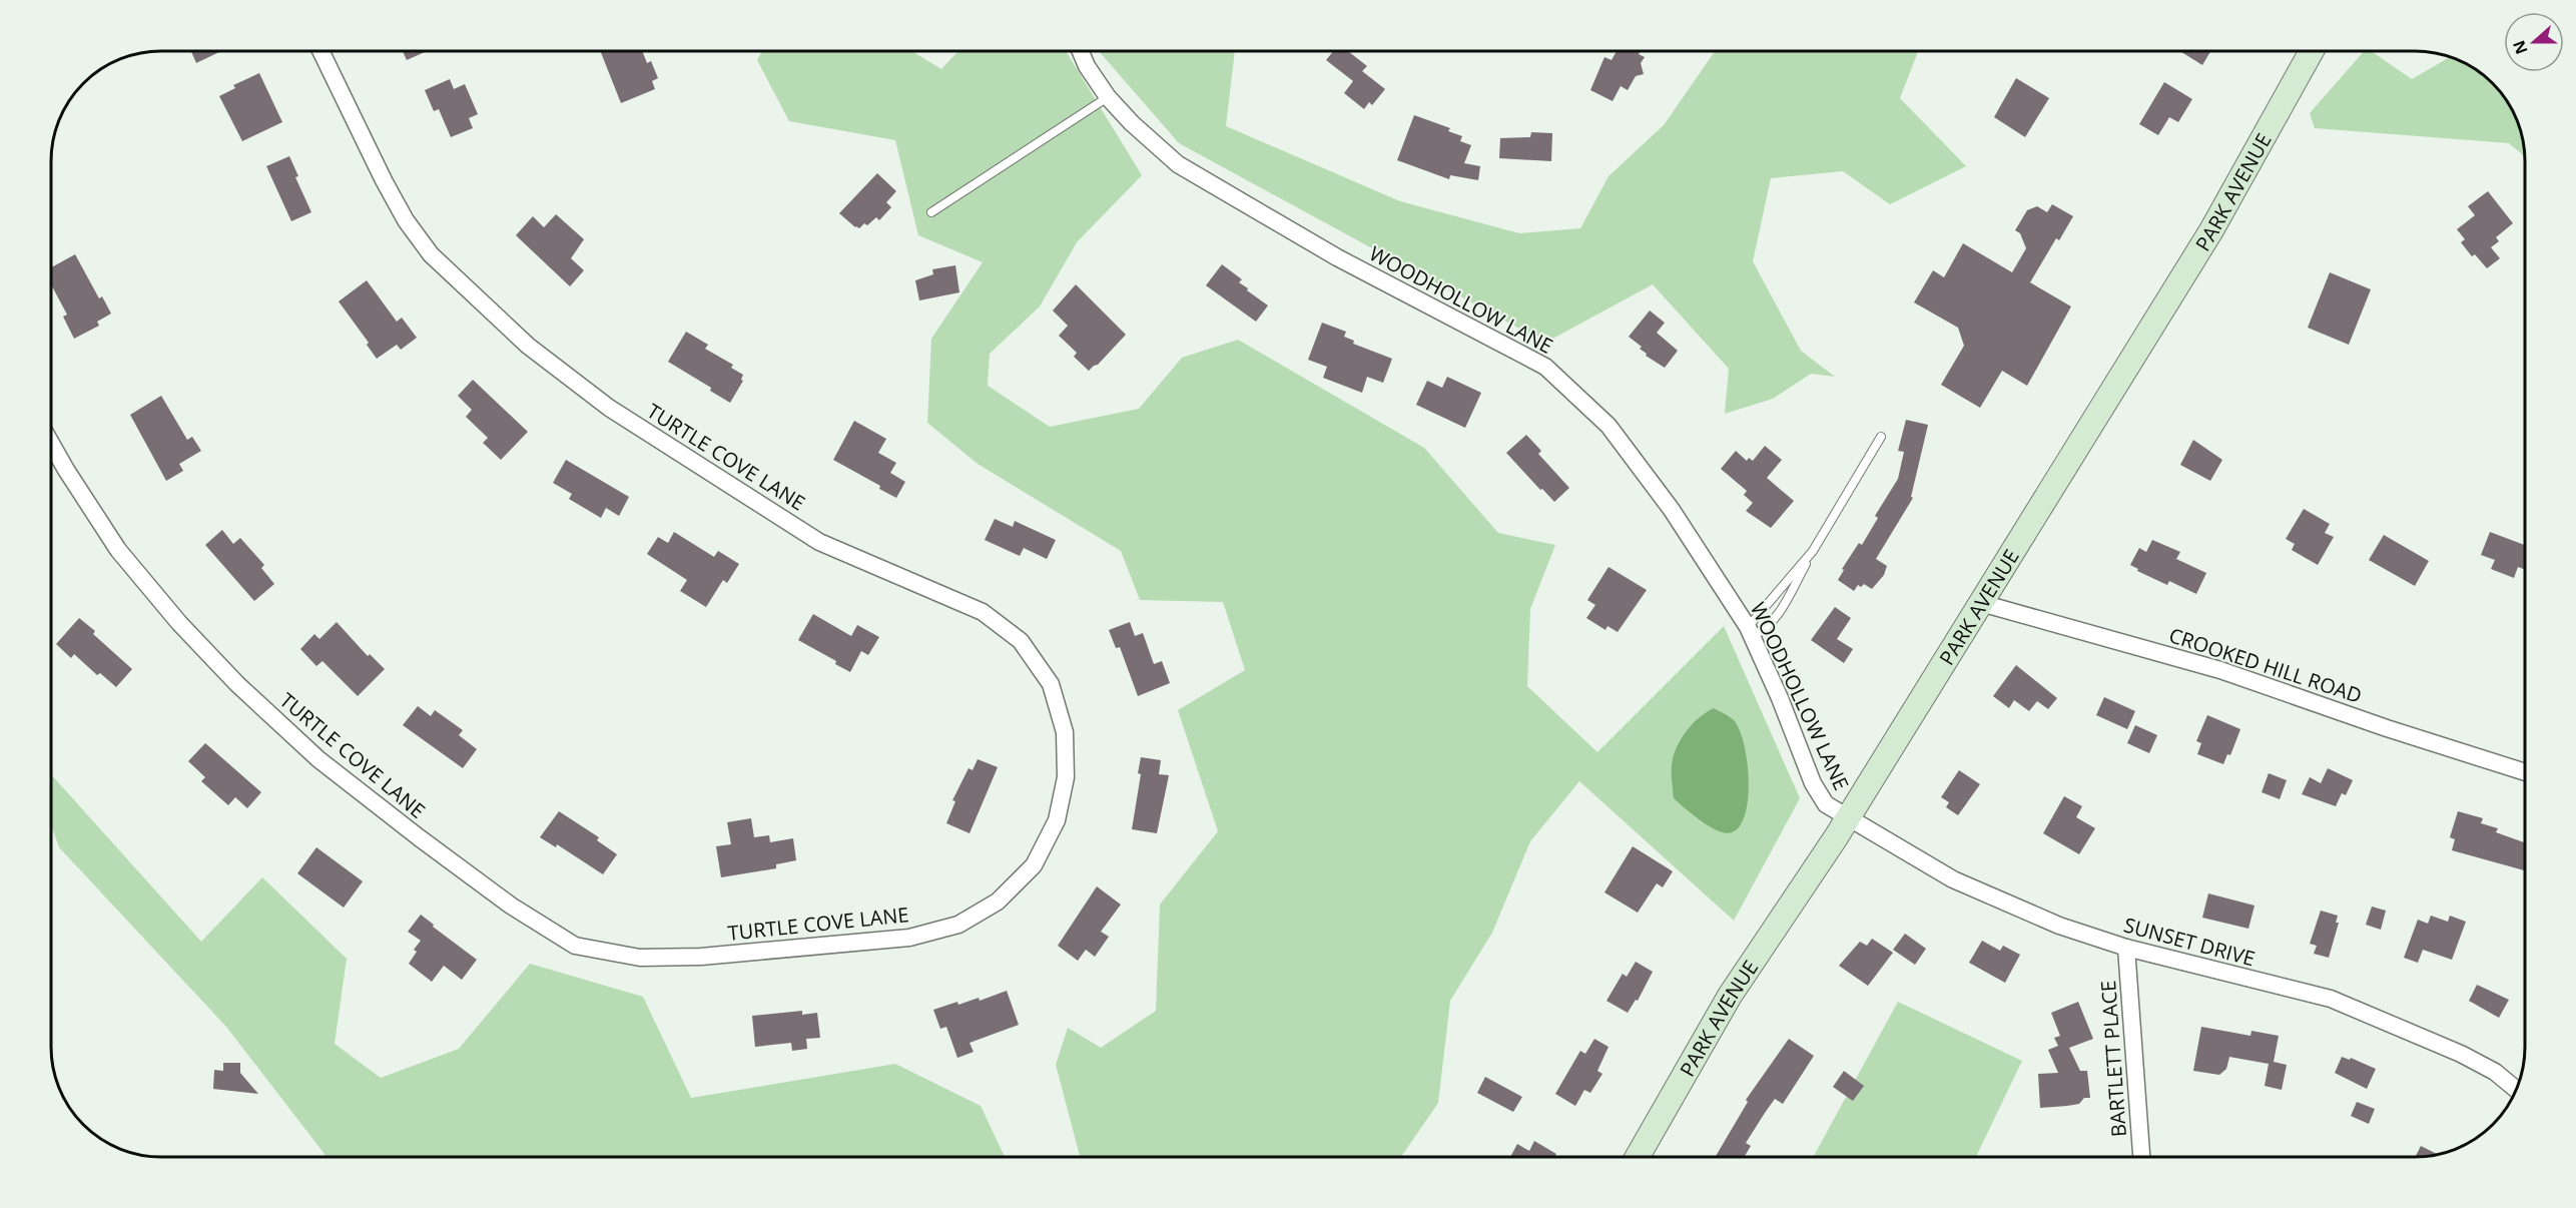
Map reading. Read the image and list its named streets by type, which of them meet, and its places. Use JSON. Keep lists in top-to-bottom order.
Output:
{
  "streets": {
    "main road": ["PARK AVENUE"],
    "street": [
      "WOODHOLLOW LANE",
      "TURTLE COVE LANE",
      "CROOKED HILL ROAD",
      "SUNSET DRIVE",
      "BARTLETT PLACE"
    ]
  },
  "crossings": [
    ["PARK AVENUE", "WOODHOLLOW LANE"],
    ["PARK AVENUE", "CROOKED HILL ROAD"],
    ["PARK AVENUE", "SUNSET DRIVE"],
    ["WOODHOLLOW LANE", "SUNSET DRIVE"],
    ["SUNSET DRIVE", "BARTLETT PLACE"]
  ],
  "north": "left"
}
